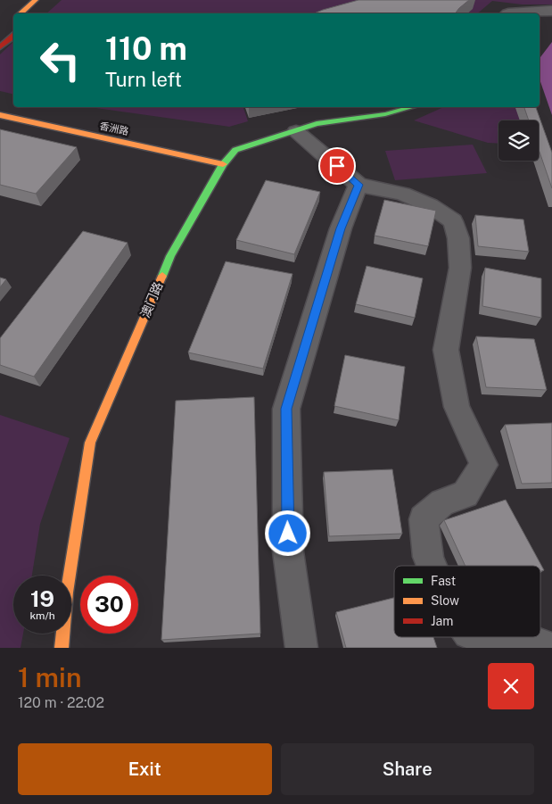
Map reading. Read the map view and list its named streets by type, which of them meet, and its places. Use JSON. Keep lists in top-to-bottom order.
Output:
{
  "streets": {
    "street": ["香洲路", "澳门路"]
  },
  "crossings": [
    ["香洲路", "澳门路"]
  ],
  "legend": ["Fast", "Slow", "Jam"],
  "page": {
    "turn": ["110 m", "Turn left"],
    "speed": "19 km/h",
    "limit": "30",
    "heading": ["1 min", "120 m · 22:02"],
    "buttons": ["Exit", "Share"]
  }
}
